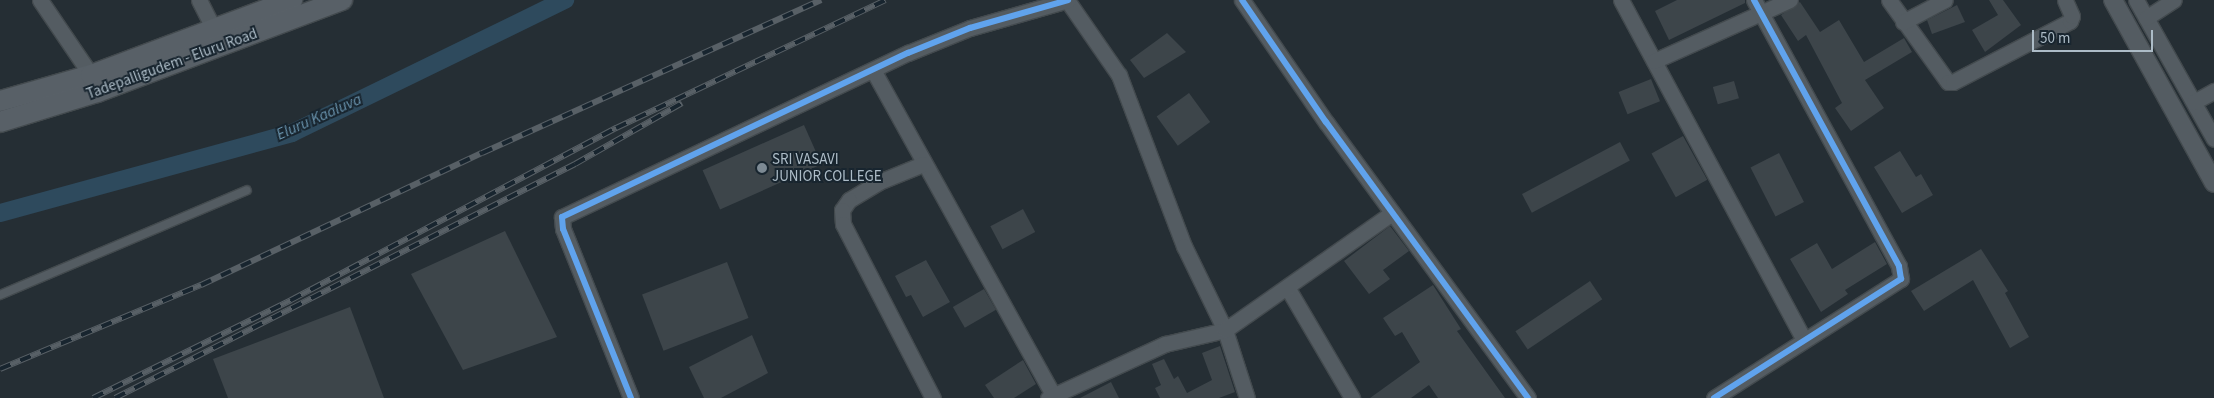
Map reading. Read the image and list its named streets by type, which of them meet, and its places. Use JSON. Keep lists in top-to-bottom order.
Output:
{
  "streets": {
    "main road": ["Tadepalligudem - Eluru Road"]
  },
  "water": ["Eluru Kaaluva"],
  "places": ["SRI VASAVI JUNIOR COLLEGE"],
  "scale_bar": "50 m"
}
